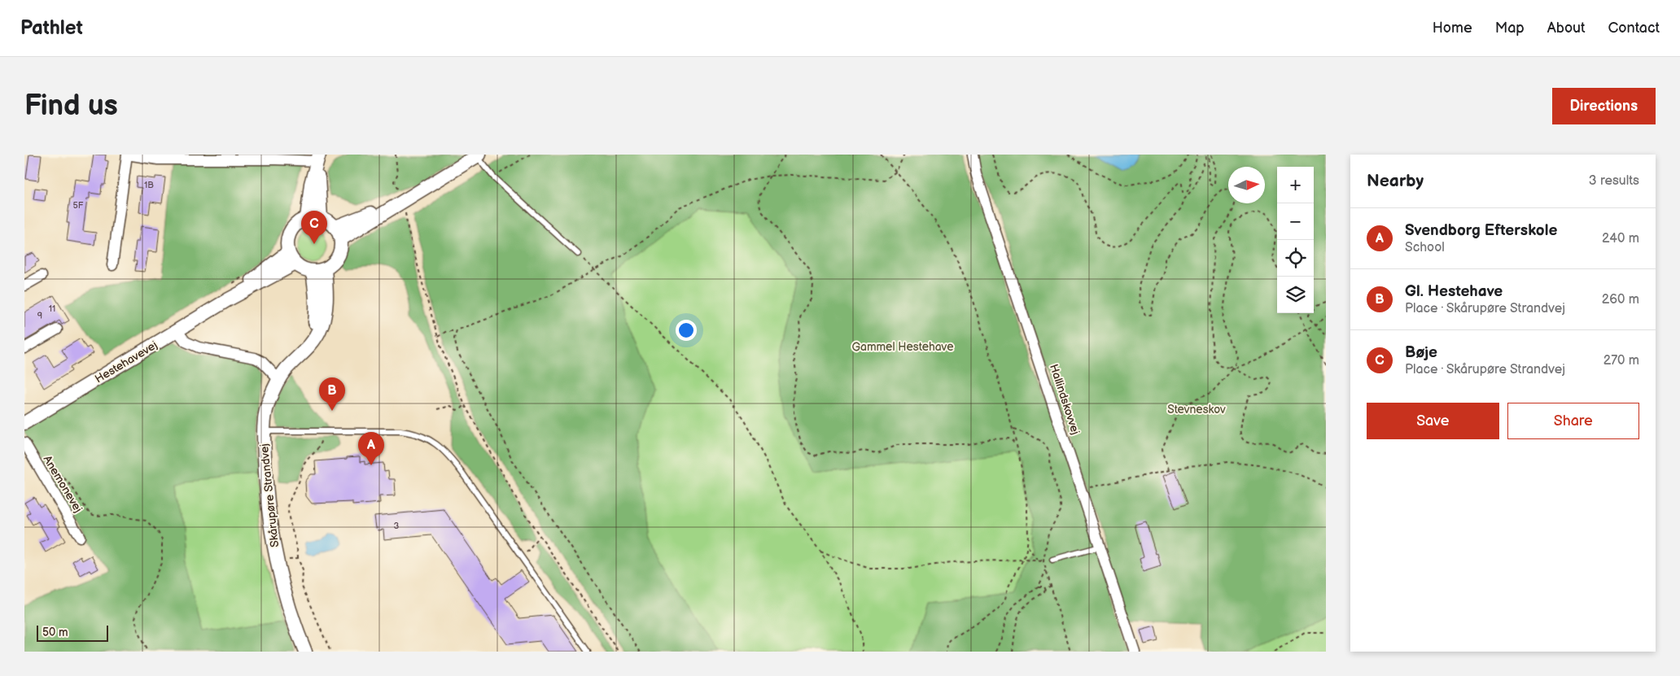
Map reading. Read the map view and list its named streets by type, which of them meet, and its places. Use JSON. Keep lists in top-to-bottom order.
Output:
{
  "streets": {
    "street": [
      "Hestehavevej",
      "Hallindskovvej",
      "Anemonevej",
      "Skårupøre Strandvej"
    ]
  },
  "crossings": [
    ["Hestehavevej", "Skårupøre Strandvej"]
  ],
  "parks": ["Gammel Hestehave", "Stevneskov"],
  "house_numbers": [
    "1B",
    "5F",
    "11",
    "9",
    "3"
  ],
  "scale_bar": "50 m",
  "north": "right",
  "page": {
    "header": "Pathlet",
    "nav": [
      "Home",
      "Map",
      "About",
      "Contact"
    ],
    "buttons": [
      "Directions",
      ["Save", "Share"]
    ],
    "title": "Find us",
    "heading": ["Nearby", "3 results"],
    "map_buttons": ["+", "−"],
    "list": [
      {
        "mark": "A",
        "name": "Svendborg Efterskole",
        "note": "School",
        "value": "240 m"
      },
      {
        "mark": "B",
        "name": "Gl. Hestehave",
        "note": "Place · Skårupøre Strandvej",
        "value": "260 m"
      },
      {
        "mark": "C",
        "name": "Bøje",
        "note": "Place · Skårupøre Strandvej",
        "value": "270 m"
      }
    ],
    "pins": ["C", "B", "A"],
    "scale": "50 m"
  }
}
